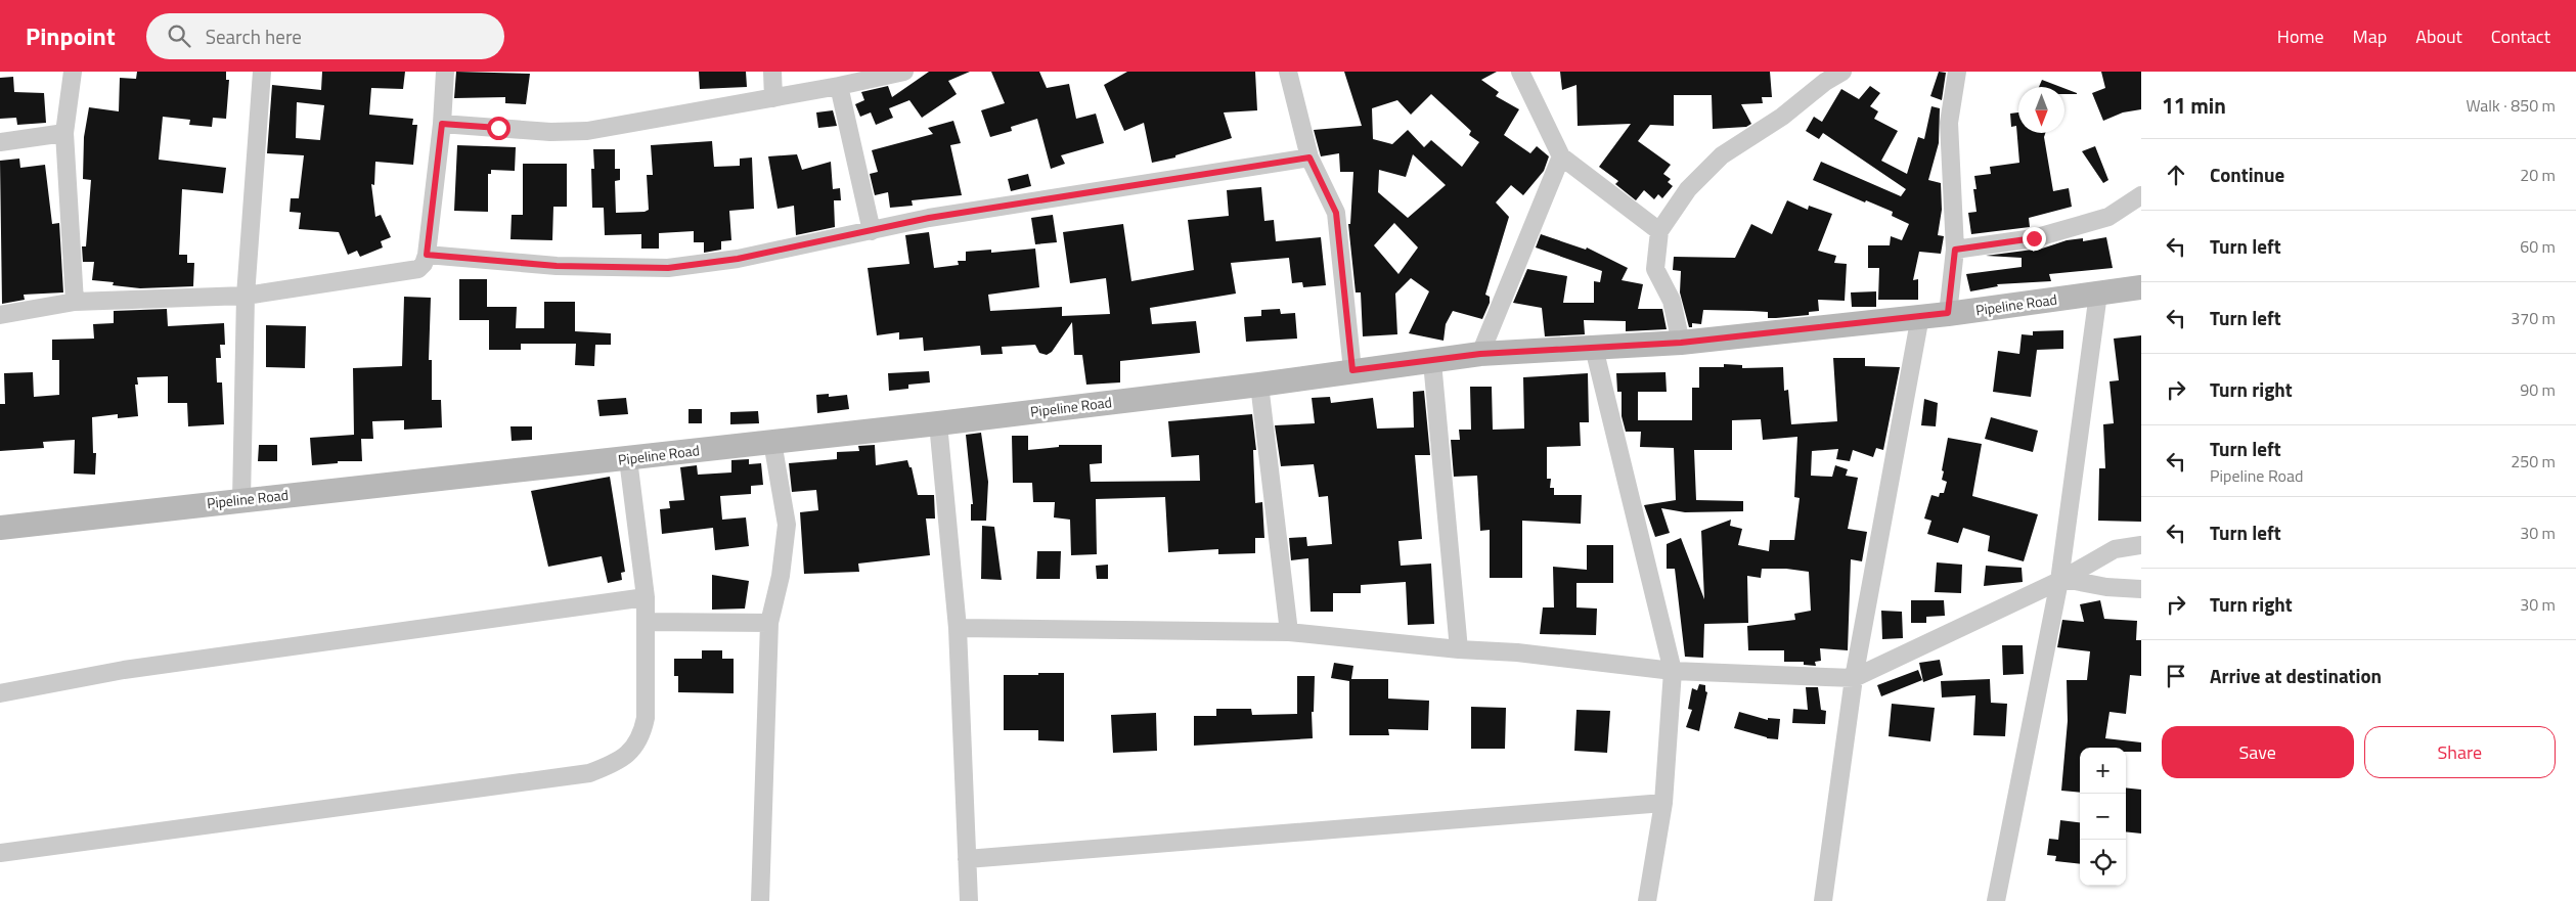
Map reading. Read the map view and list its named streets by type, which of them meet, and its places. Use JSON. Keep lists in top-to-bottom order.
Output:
{
  "streets": {
    "street": ["Pipeline Road"]
  },
  "north": "bottom",
  "page": {
    "header": "Pinpoint",
    "search": "Search here",
    "nav": [
      "Home",
      "Map",
      "About",
      "Contact"
    ],
    "heading": ["11 min", "Walk · 850 m"],
    "list": [
      ["Continue", "20 m"],
      ["Turn left", "60 m"],
      ["Turn left", "370 m"],
      ["Turn right", "90 m"],
      ["Turn left", "Pipeline Road", "250 m"],
      ["Turn left", "30 m"],
      ["Turn right", "30 m"],
      "Arrive at destination"
    ],
    "buttons": ["Save", "Share"],
    "map_buttons": ["+", "−"]
  }
}
